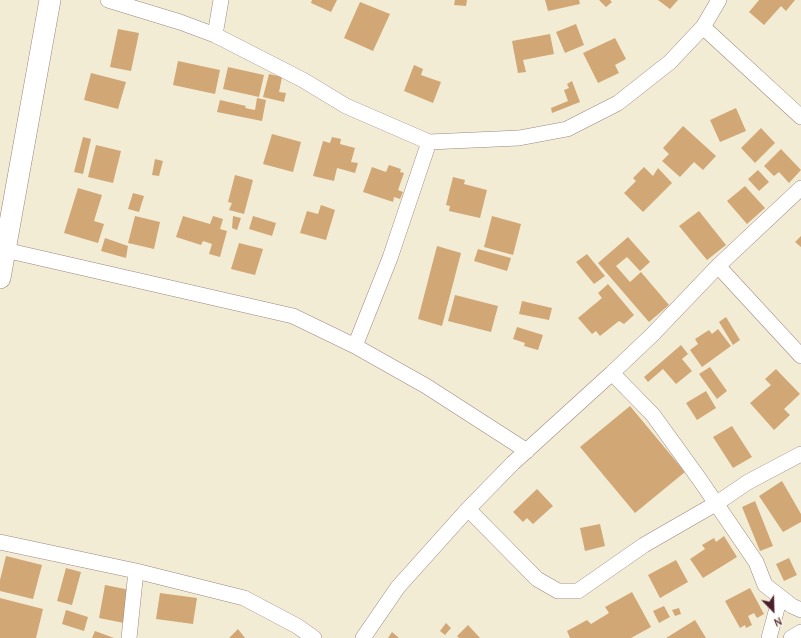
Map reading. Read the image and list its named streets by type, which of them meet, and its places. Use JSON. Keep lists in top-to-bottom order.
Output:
{
  "north": "bottom right"
}
